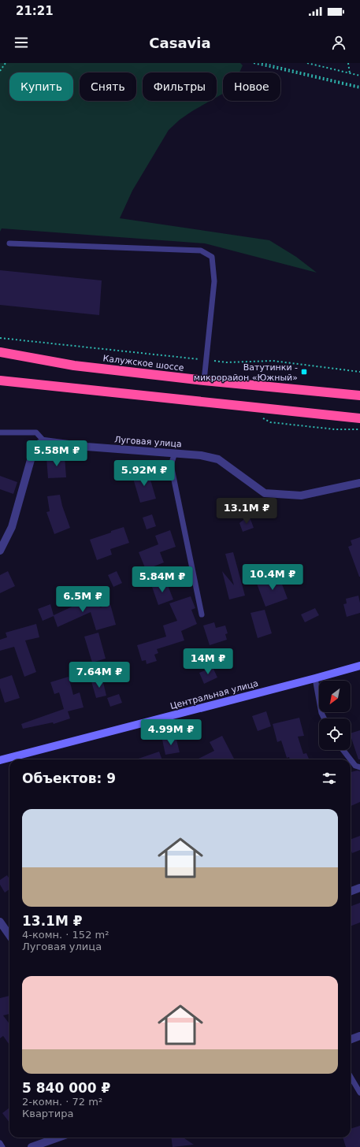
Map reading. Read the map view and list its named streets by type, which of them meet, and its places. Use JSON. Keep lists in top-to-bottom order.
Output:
{
  "streets": {
    "highway": ["Калужское шоссе"],
    "street": ["Луговая улица", "Центральная улица"]
  },
  "places": {
    "transit": ["Ватутинки - микрорайон «Южный»"]
  },
  "north": "bottom left",
  "page": {
    "status": "21:21",
    "header": "Casavia",
    "chip": [
      "Купить",
      "Снять",
      "Фильтры",
      "Новое"
    ],
    "price": [
      "5.58M ₽",
      "5.92M ₽",
      "13.1M ₽",
      "10.4M ₽",
      "5.84M ₽",
      "6.5M ₽",
      "14M ₽",
      "7.64M ₽",
      "4.99M ₽"
    ],
    "heading": "Объектов: 9",
    "list": [
      {
        "name": "13.1M ₽",
        "note": "4-комн. · 152 m² · Луговая улица"
      },
      {
        "name": "5 840 000 ₽",
        "note": "2-комн. · 72 m² · Квартира"
      }
    ]
  }
}
